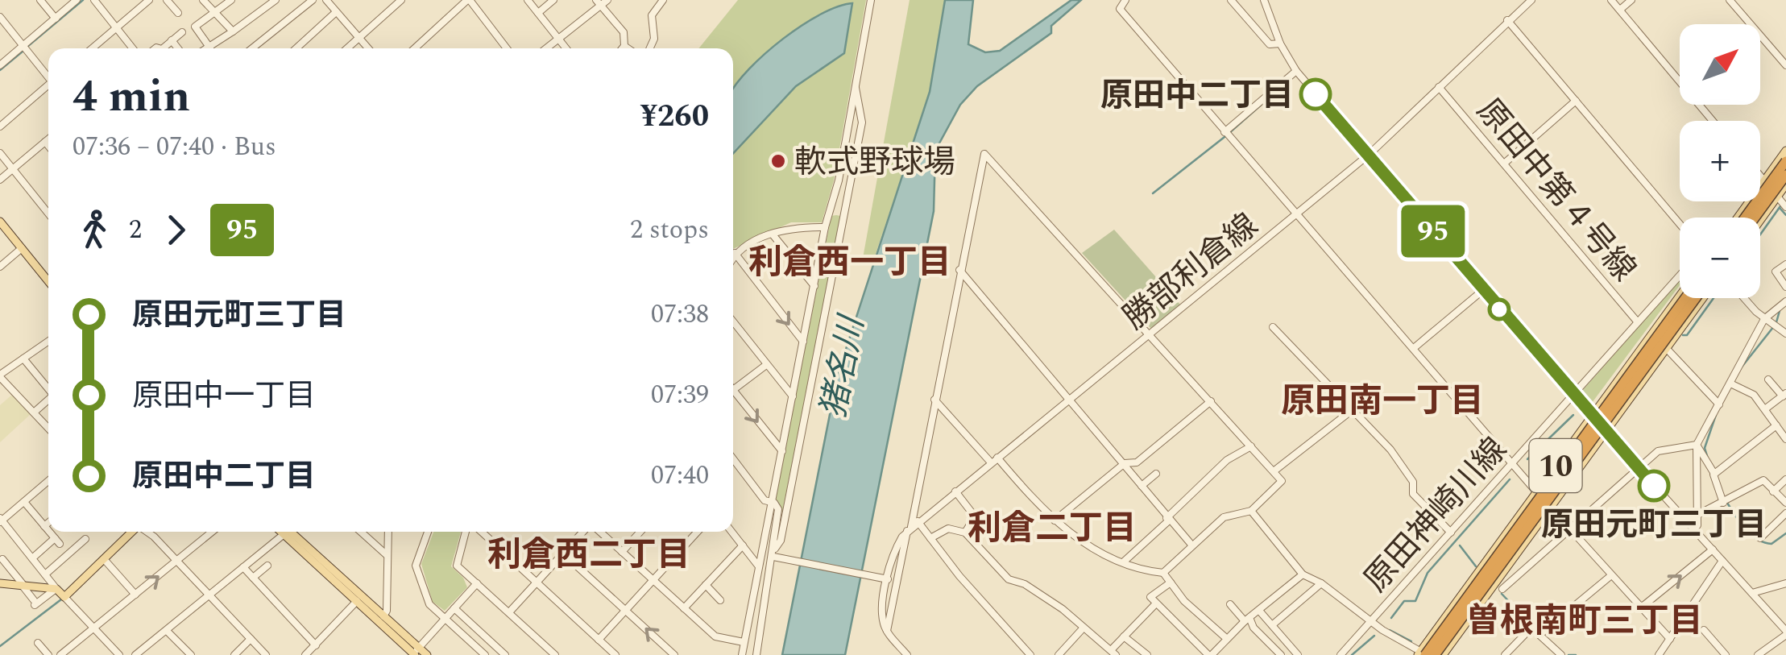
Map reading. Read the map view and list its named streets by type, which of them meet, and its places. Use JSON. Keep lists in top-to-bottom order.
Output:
{
  "streets": {
    "main road": ["10"],
    "street": ["原田中第４号線", "勝部利倉線", "原田神崎川線"]
  },
  "crossings": [
    ["原田中第４号線", "勝部利倉線"],
    ["原田中第４号線", "原田神崎川線"]
  ],
  "districts": [
    "利倉西一丁目",
    "原田南一丁目",
    "利倉二丁目",
    "利倉西二丁目",
    "曽根南町三丁目"
  ],
  "water": ["猪名川"],
  "places": ["原田中二丁目", "軟式野球場", "原田元町三丁目"],
  "lines": ["bus line 95"],
  "north": "top right",
  "page": {
    "on_map": "95",
    "map_buttons": ["+", "−"],
    "heading": ["4 min", "07:36 – 07:40 · Bus", "¥260"],
    "legs": ["2", "95", "2 stops"],
    "list": [
      {
        "name": "原田元町三丁目",
        "value": "07:38"
      },
      {
        "name": "原田中一丁目",
        "value": "07:39"
      },
      {
        "name": "原田中二丁目",
        "value": "07:40"
      }
    ]
  }
}
